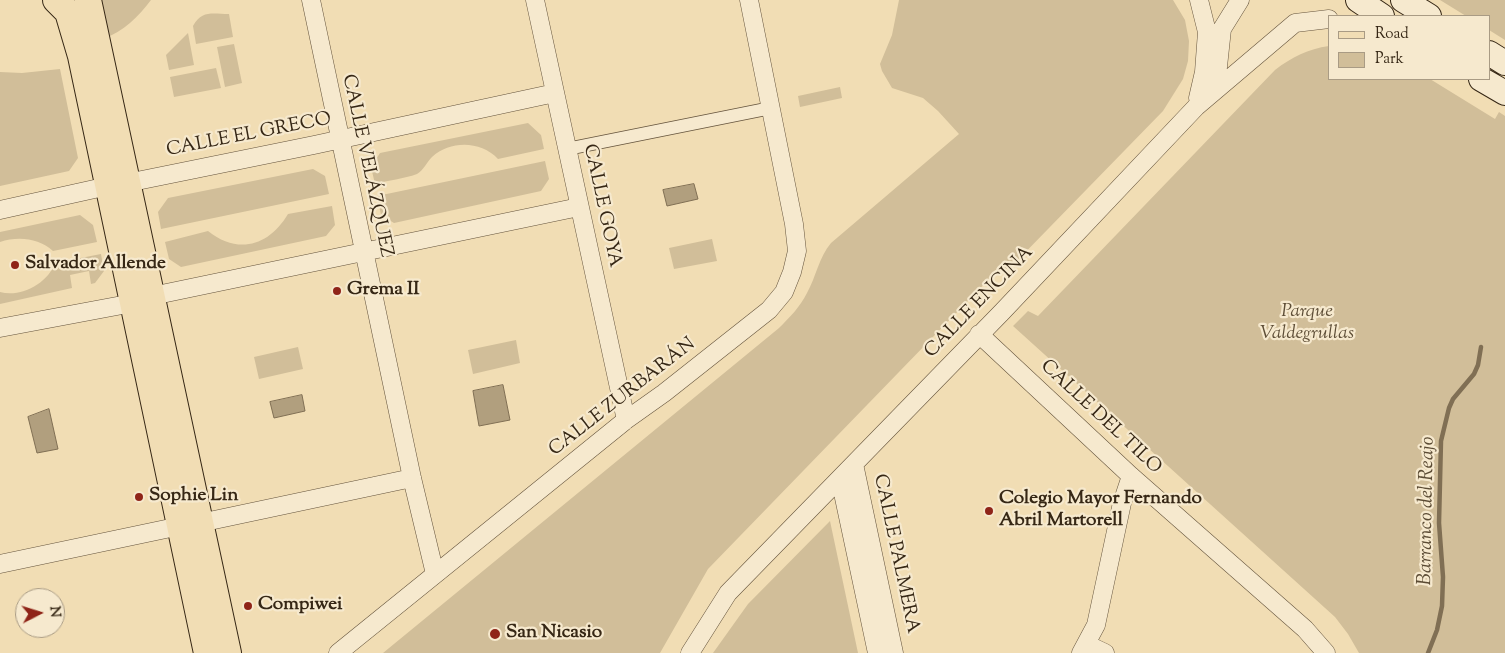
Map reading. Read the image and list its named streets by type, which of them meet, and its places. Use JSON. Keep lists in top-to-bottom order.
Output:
{
  "streets": {
    "street": [
      "CALLE EL GRECO",
      "CALLE VELÁZQUEZ",
      "CALLE GOYA",
      "CALLE ENCINA",
      "CALLE ZURBARÁN",
      "CALLE DEL TILO",
      "CALLE PALMERA"
    ]
  },
  "crossings": [
    ["CALLE EL GRECO", "CALLE VELÁZQUEZ"],
    ["CALLE EL GRECO", "CALLE GOYA"],
    ["CALLE VELÁZQUEZ", "CALLE ZURBARÁN"],
    ["CALLE GOYA", "CALLE ZURBARÁN"],
    ["CALLE ENCINA", "CALLE DEL TILO"],
    ["CALLE ENCINA", "CALLE PALMERA"]
  ],
  "water": ["Barranco del Reajo"],
  "parks": ["Parque Valdegrullas"],
  "places": [
    "Salvador Allende",
    "Grema II",
    "Sophie Lin",
    "Colegio Mayor Fernando Abril Martorell",
    "Compiwei",
    "San Nicasio"
  ],
  "legend": ["Road", "Park"],
  "north": "right"
}
